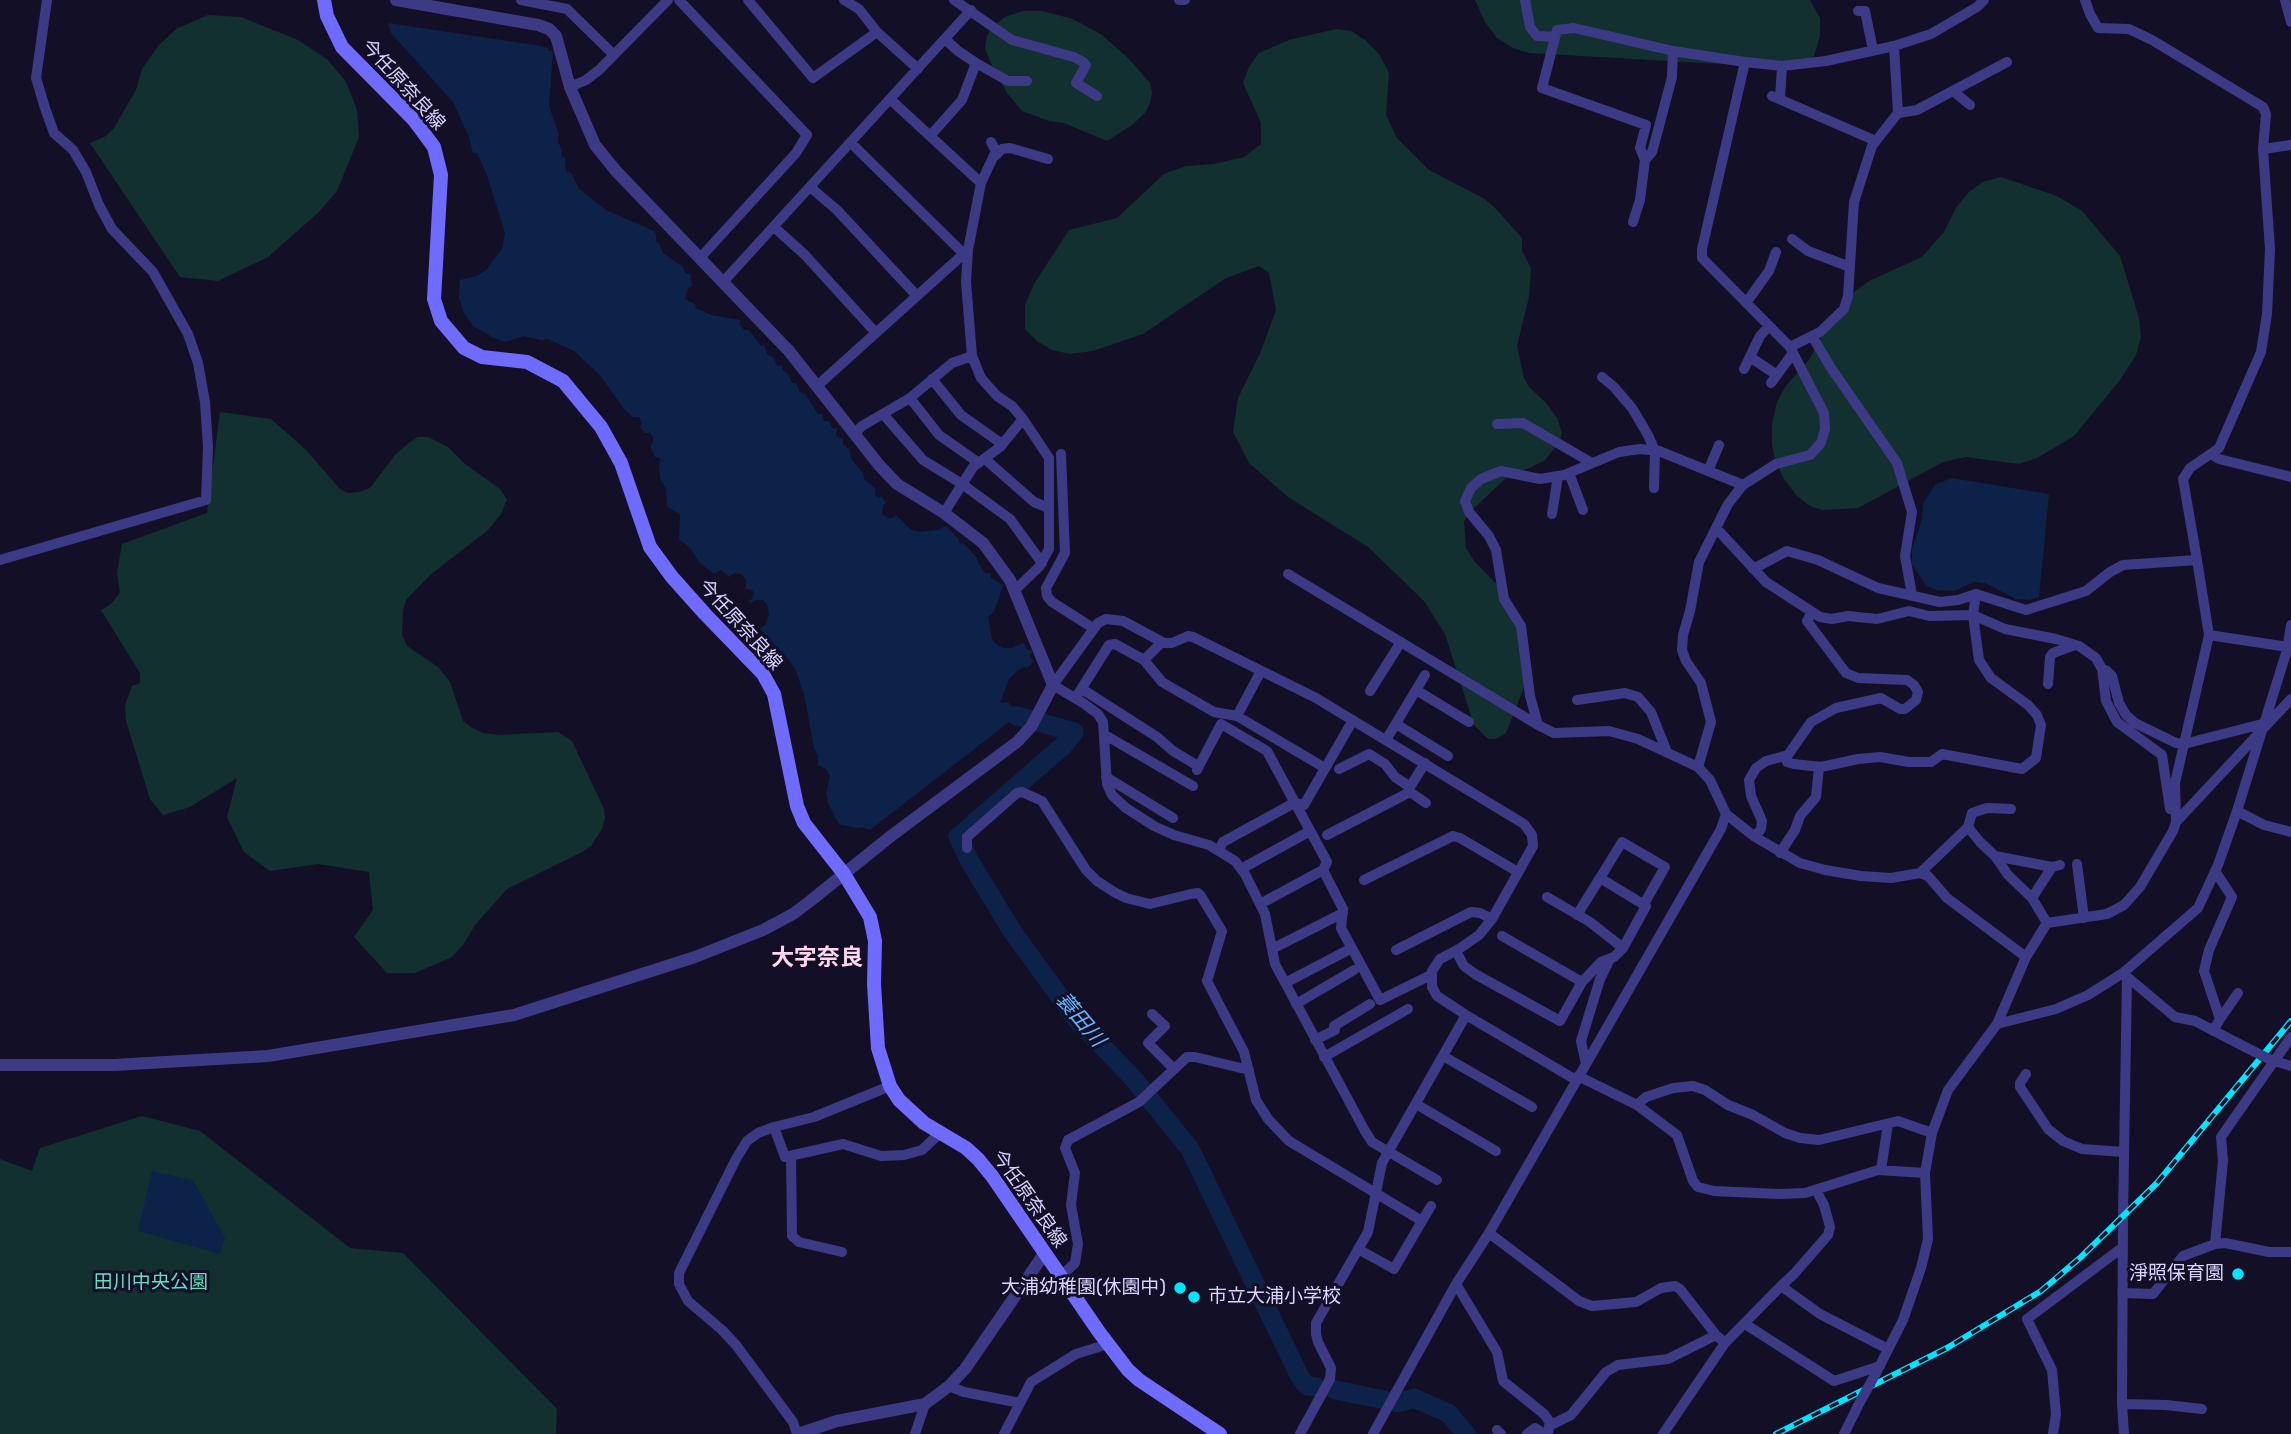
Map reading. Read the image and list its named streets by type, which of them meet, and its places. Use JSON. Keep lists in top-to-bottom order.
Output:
{
  "streets": {
    "main road": ["今任原奈良線"]
  },
  "districts": ["大字奈良"],
  "water": ["蓑田川"],
  "parks": ["田川中央公園"],
  "places": ["淨照保育園", "大浦幼稚園(休園中)", "市立大浦小学校"]
}
